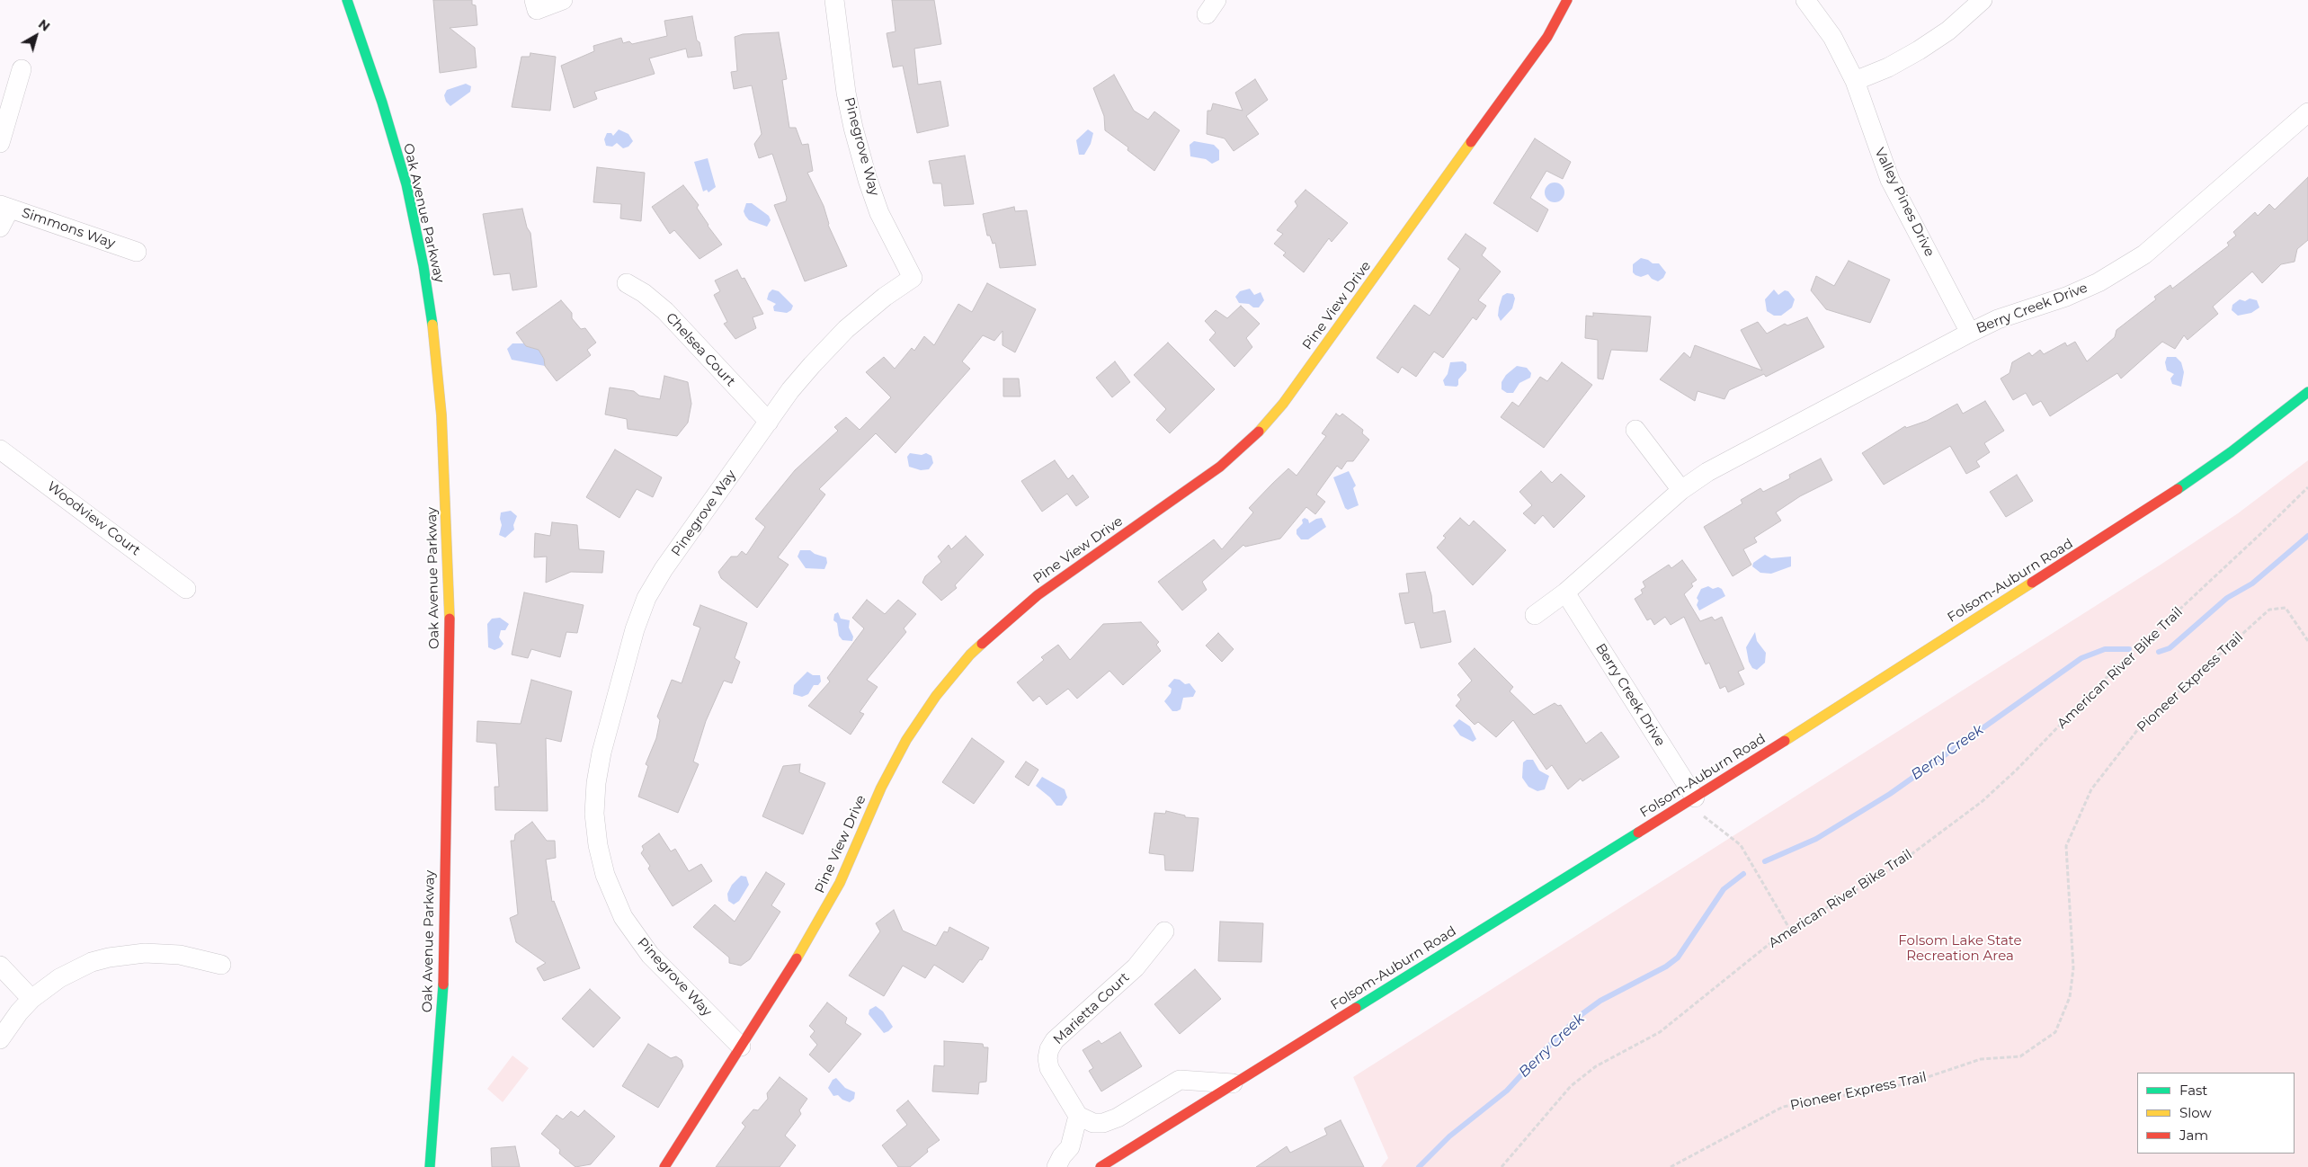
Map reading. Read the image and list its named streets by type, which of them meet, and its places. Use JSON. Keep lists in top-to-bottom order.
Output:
{
  "streets": {
    "main road": ["Oak Avenue Parkway", "Pine View Drive", "Folsom-Auburn Road"],
    "street": [
      "Pinegrove Way",
      "Valley Pines Drive",
      "Simmons Way",
      "Berry Creek Drive",
      "Chelsea Court",
      "Woodview Court",
      "Marietta Court"
    ],
    "path": ["American River Bike Trail", "Pioneer Express Trail"]
  },
  "crossings": [
    ["Pinegrove Way", "Pine View Drive"],
    ["Pinegrove Way", "Chelsea Court"],
    ["Valley Pines Drive", "Berry Creek Drive"],
    ["Berry Creek Drive", "Folsom-Auburn Road"]
  ],
  "water": ["Berry Creek"],
  "parks": ["Folsom Lake State Recreation Area"],
  "legend": ["Fast", "Slow", "Jam"],
  "north": "top right"
}
